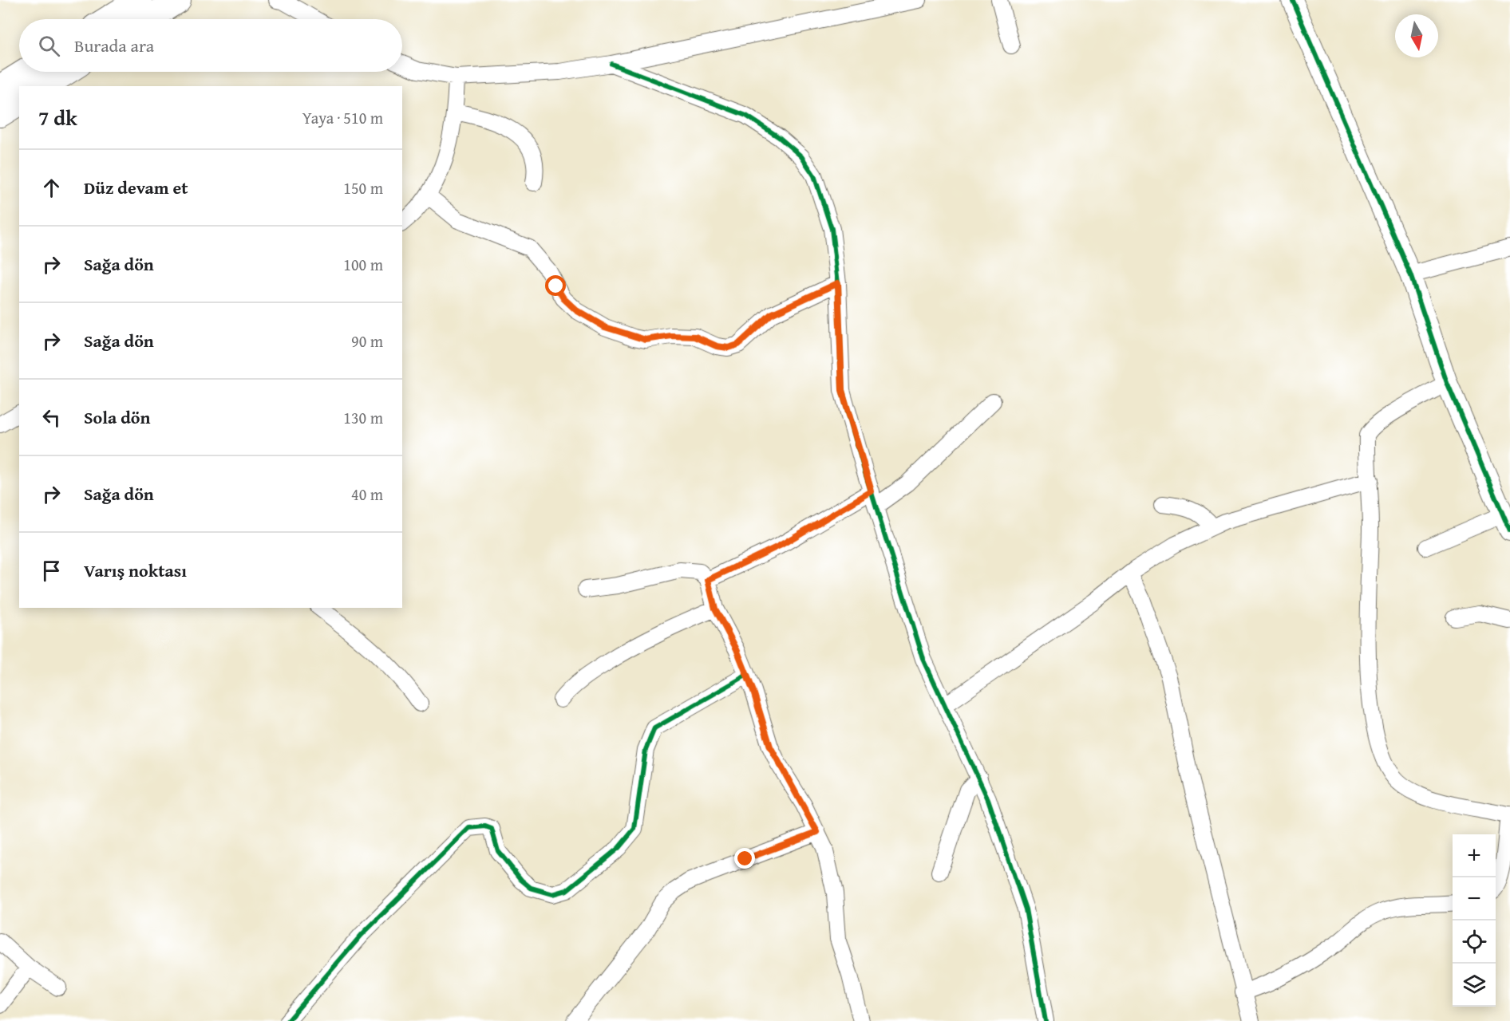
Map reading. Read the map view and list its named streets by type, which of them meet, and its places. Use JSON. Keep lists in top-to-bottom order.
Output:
{
  "north": "bottom",
  "page": {
    "search": "Burada ara",
    "heading": ["7 dk", "Yaya · 510 m"],
    "list": [
      ["Düz devam et", "150 m"],
      ["Sağa dön", "100 m"],
      ["Sağa dön", "90 m"],
      ["Sola dön", "130 m"],
      ["Sağa dön", "40 m"],
      "Varış noktası"
    ],
    "map_buttons": ["+", "−"]
  }
}
